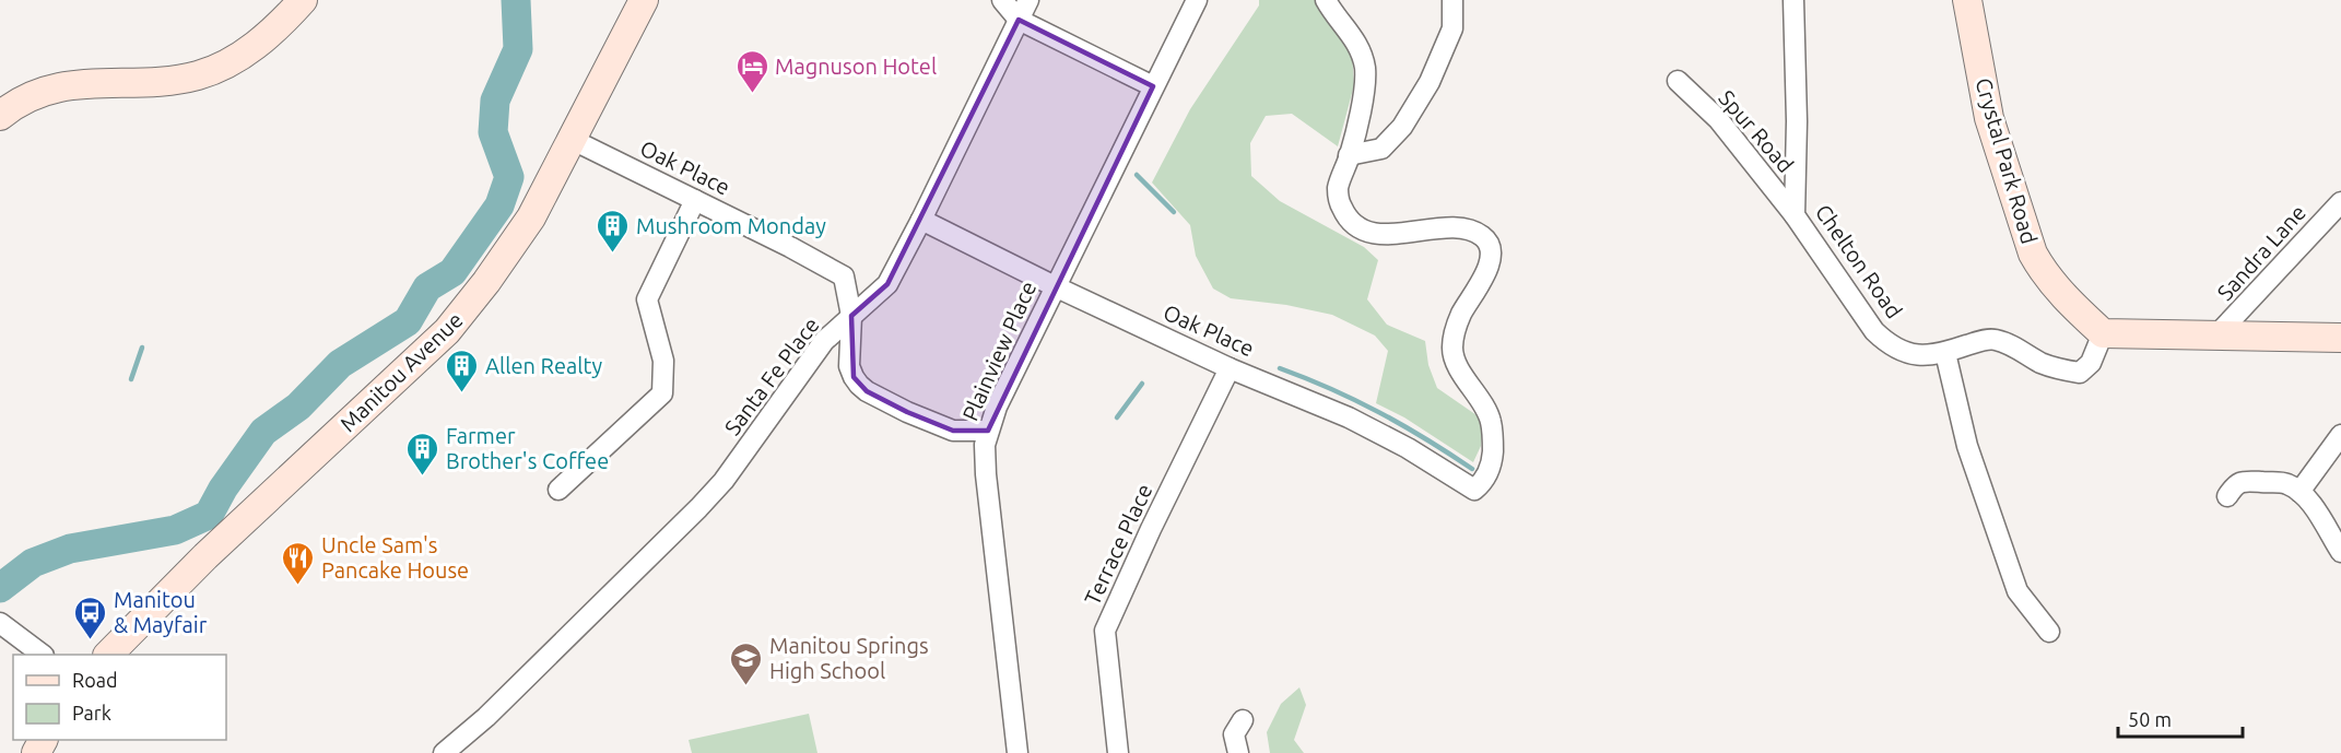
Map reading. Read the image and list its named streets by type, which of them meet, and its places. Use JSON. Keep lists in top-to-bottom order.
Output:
{
  "streets": {
    "street": [
      "Spur Road",
      "Crystal Park Road",
      "Oak Place",
      "Sandra Lane",
      "Chelton Road",
      "Plainview Place",
      "Manitou Avenue",
      "Santa Fe Place",
      "Terrace Place"
    ]
  },
  "crossings": [
    ["Spur Road", "Chelton Road"],
    ["Crystal Park Road", "Chelton Road"],
    ["Oak Place", "Plainview Place"],
    ["Oak Place", "Manitou Avenue"],
    ["Oak Place", "Santa Fe Place"],
    ["Oak Place", "Terrace Place"]
  ],
  "places": {
    "hotel": ["Magnuson Hotel"],
    "building": ["Mushroom Monday", "Allen Realty", "Farmer Brother's Coffee"],
    "restaurant": ["Uncle Sam's Pancake House"],
    "bus stop": ["Manitou & Mayfair"],
    "school or university": ["Manitou Springs High School"]
  },
  "legend": ["Road", "Park"],
  "scale_bar": "50 m"
}
